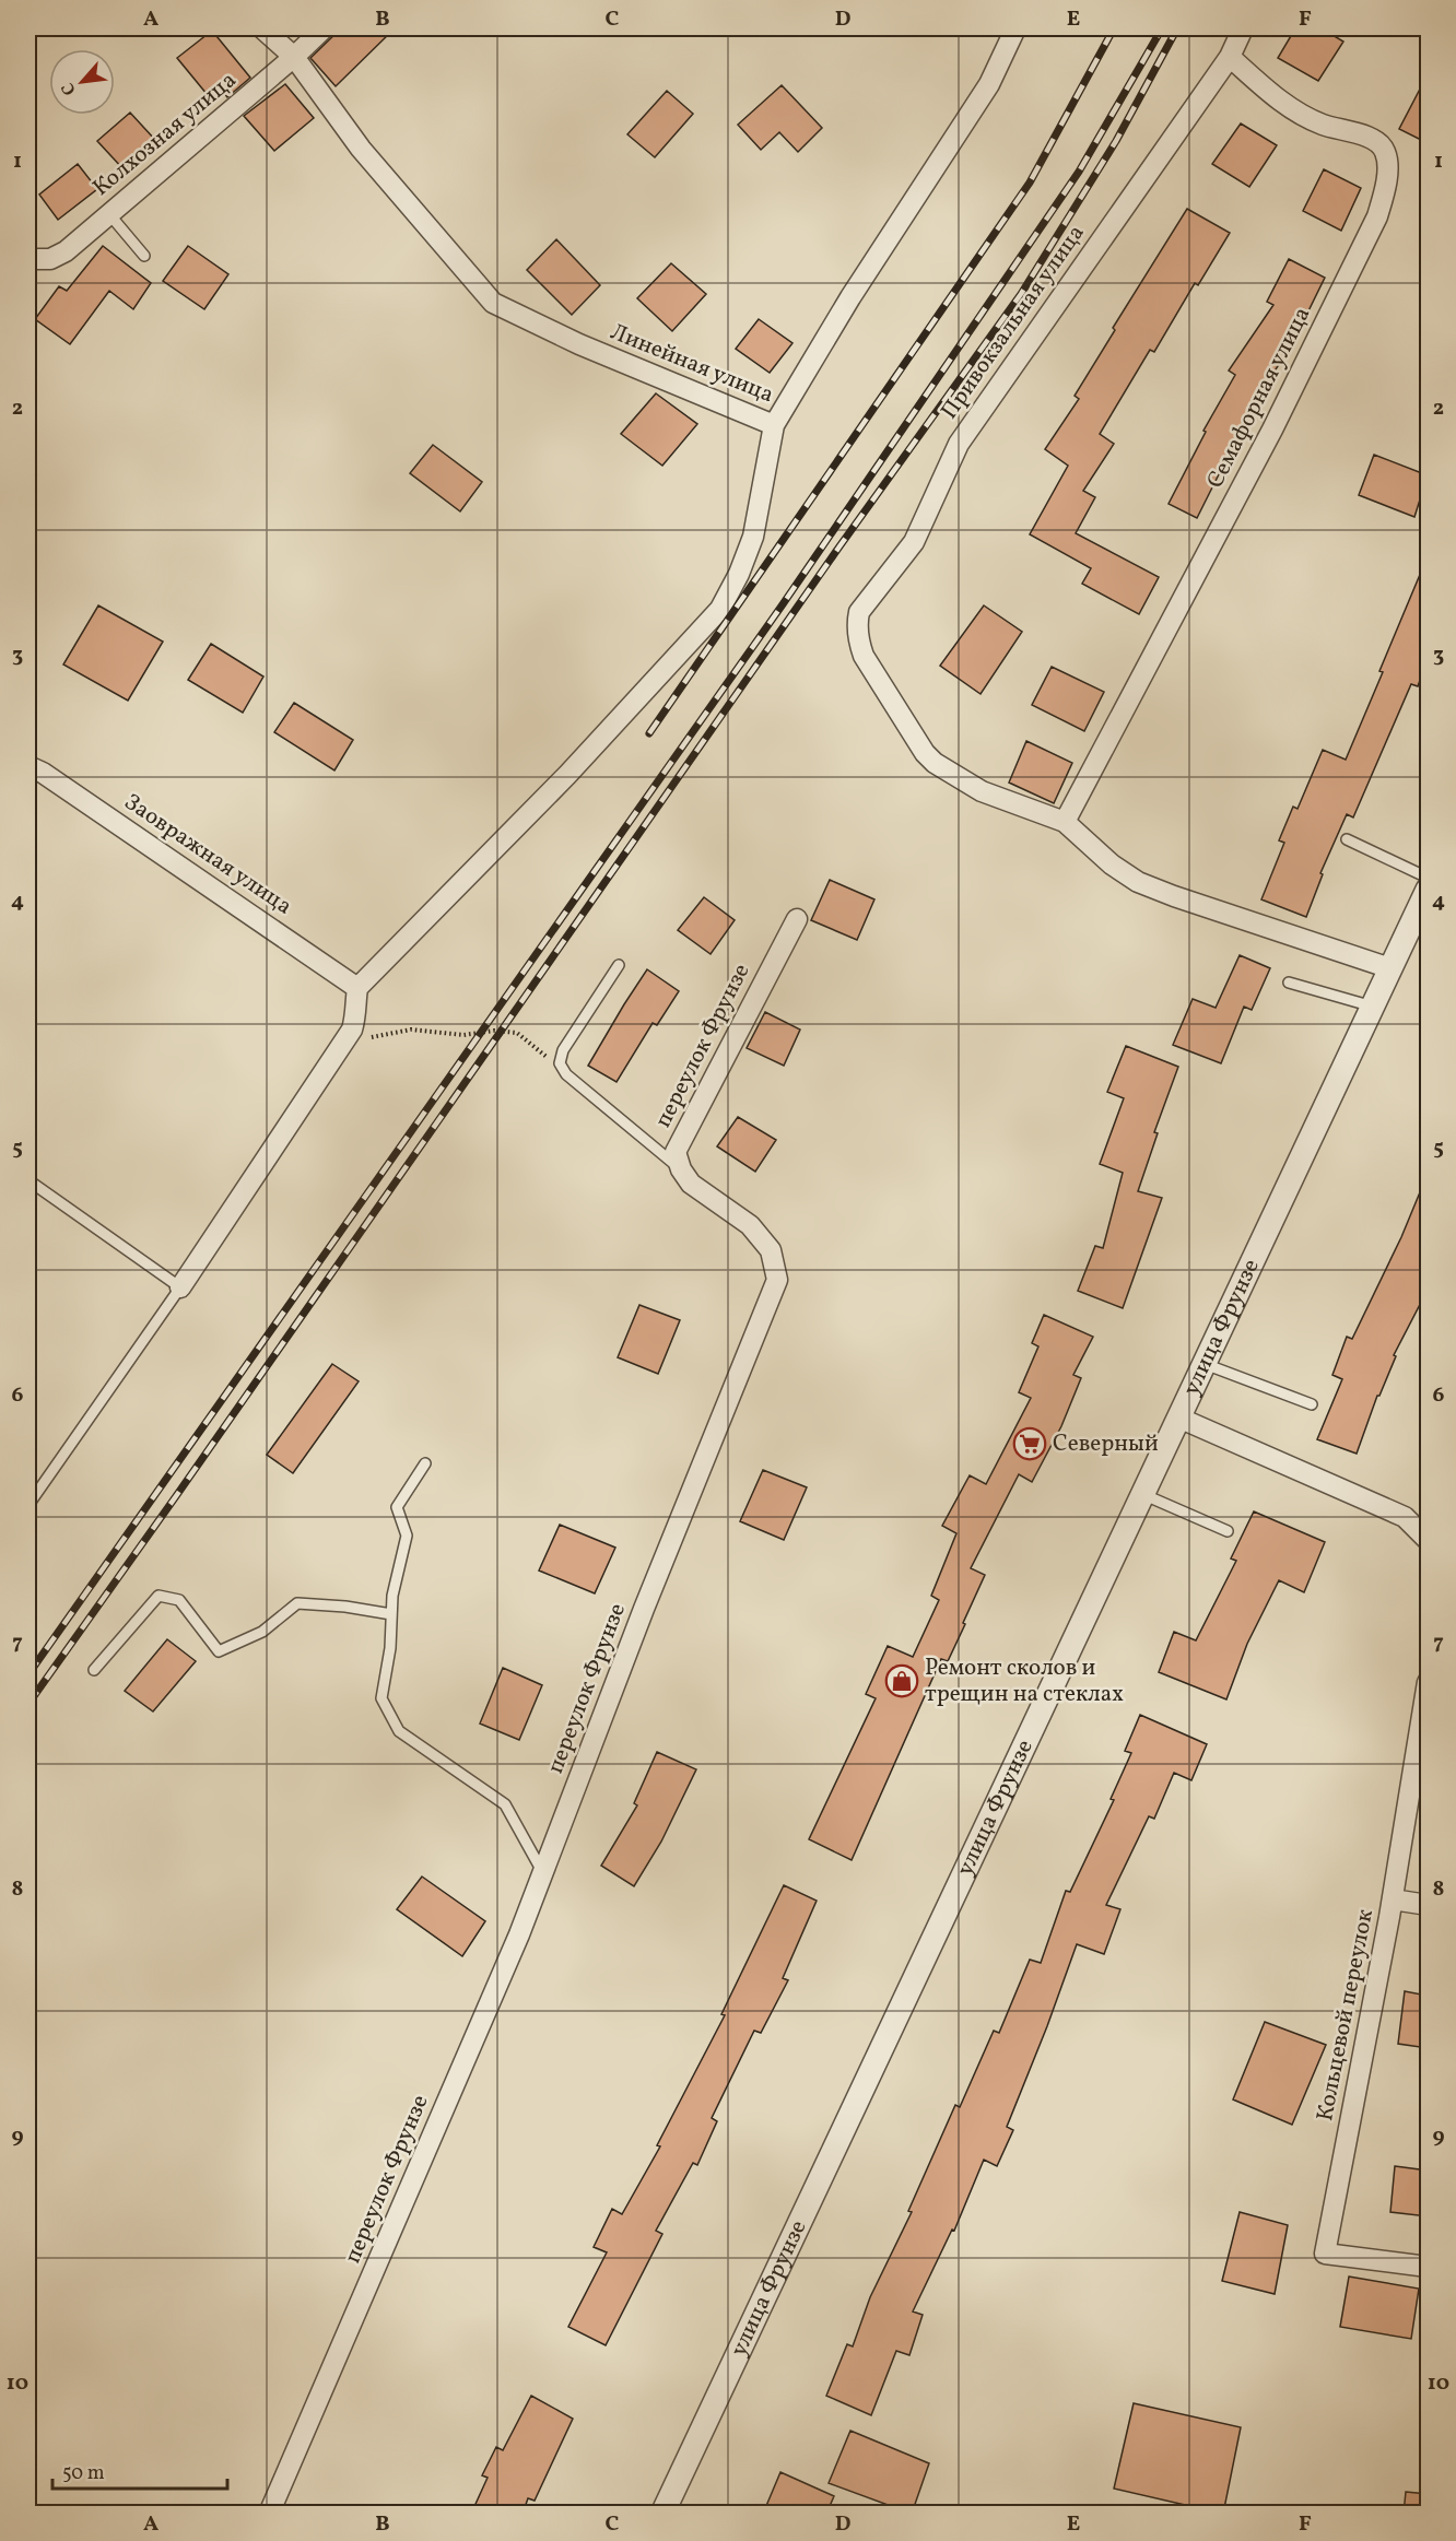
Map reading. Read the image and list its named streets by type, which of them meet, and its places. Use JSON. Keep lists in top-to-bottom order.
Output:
{
  "streets": {
    "street": [
      "Колхозная улица",
      "Привокзальная улица",
      "Линейная улица",
      "Семафорная улица",
      "Заовражная улица",
      "переулок Фрунзе",
      "улица Фрунзе",
      "Кольцевой переулок"
    ]
  },
  "crossings": [
    ["Колхозная улица", "Линейная улица"],
    ["Привокзальная улица", "Семафорная улица"]
  ],
  "places": {
    "supermarket": ["Северный"],
    "shop": ["Ремонт сколов и трещин на стеклах"]
  },
  "scale_bar": "50 m",
  "north": "bottom left",
  "grid": {
    "columns": [
      "A",
      "B",
      "C",
      "D",
      "E",
      "F"
    ],
    "rows": [
      "1",
      "2",
      "3",
      "4",
      "5",
      "6",
      "7",
      "8",
      "9",
      "10"
    ]
  }
}
